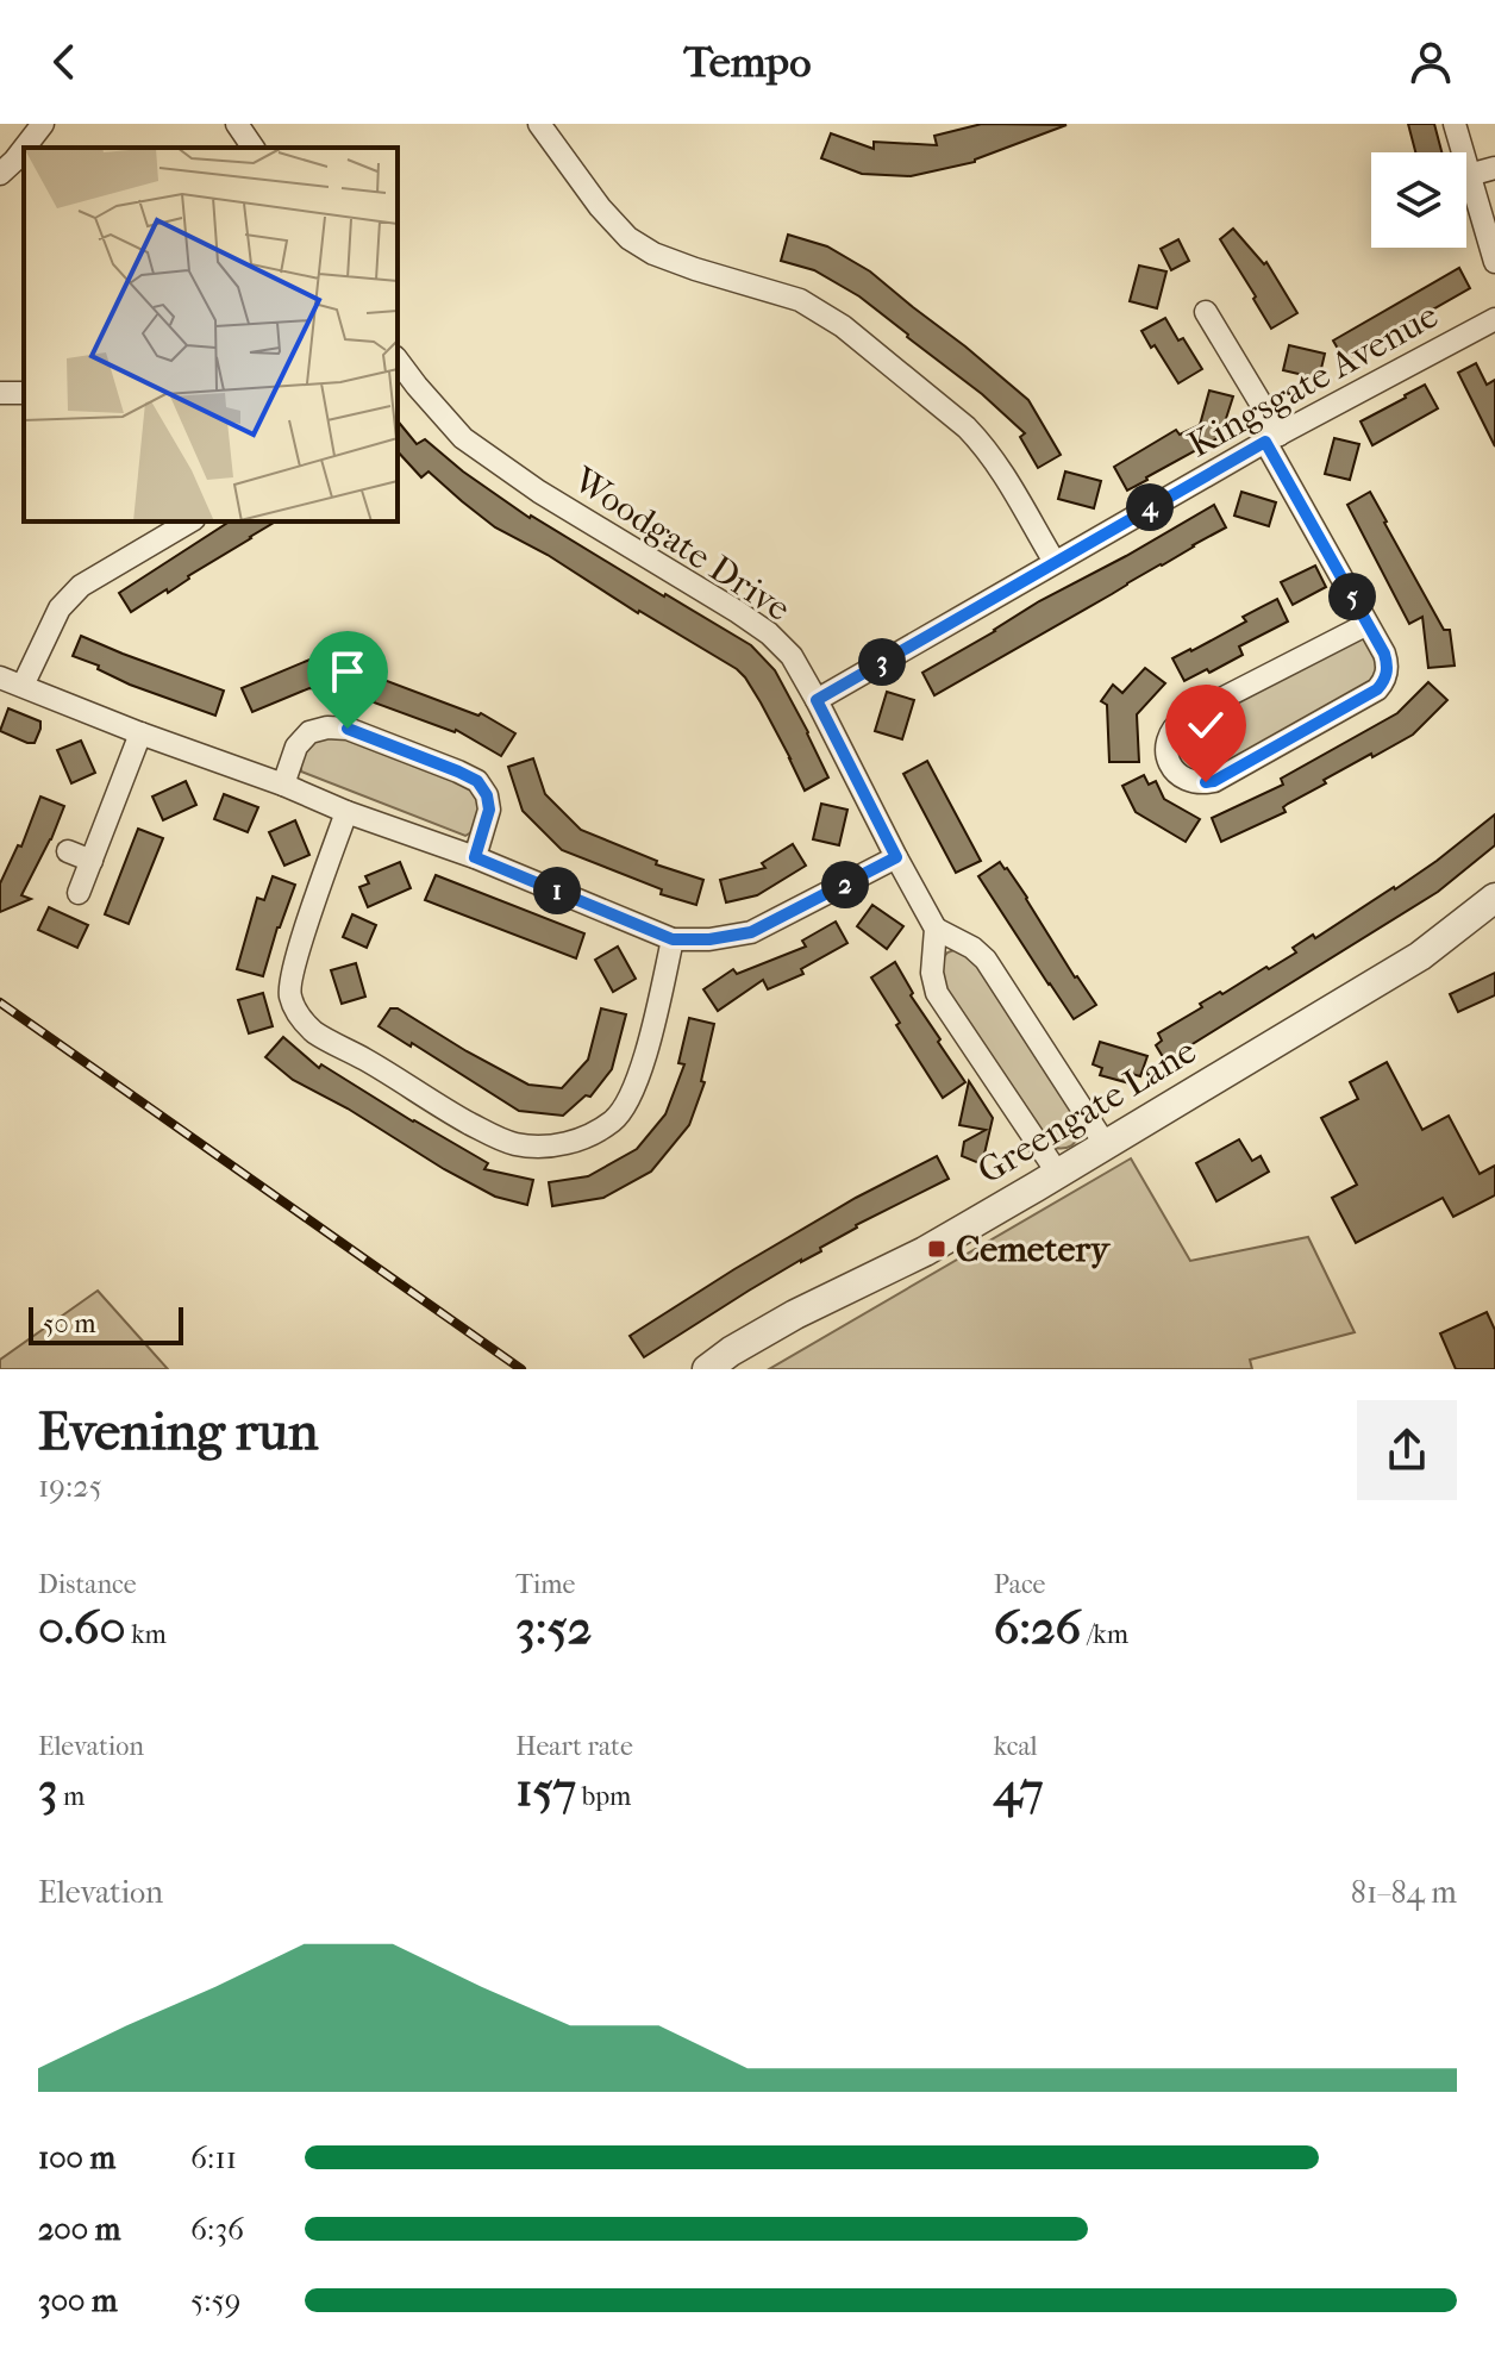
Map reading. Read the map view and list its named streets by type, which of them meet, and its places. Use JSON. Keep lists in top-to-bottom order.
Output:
{
  "streets": {
    "street": ["Kingsgate Avenue", "Woodgate Drive", "Greengate Lane"]
  },
  "crossings": [
    ["Kingsgate Avenue", "Woodgate Drive"]
  ],
  "places": {
    "transit": ["Cemetery"]
  },
  "scale_bar": "50 m",
  "page": {
    "header": "Tempo",
    "pins": [
      "4",
      "5",
      "3",
      "2",
      "1"
    ],
    "scale": "50 m",
    "heading": ["Evening run", "19:25"],
    "stats": [
      ["Distance", "0.60 km"],
      ["Time", "3:52"],
      ["Pace", "6:26 /km"],
      ["Elevation", "3 m"],
      ["Heart rate", "157 bpm"],
      ["kcal", "47"]
    ],
    "chart": ["Elevation", "81–84 m"],
    "list": [
      {
        "name": "100 m",
        "note": "6:11"
      },
      {
        "name": "200 m",
        "note": "6:36"
      },
      {
        "name": "300 m",
        "note": "5:59"
      }
    ]
  }
}
